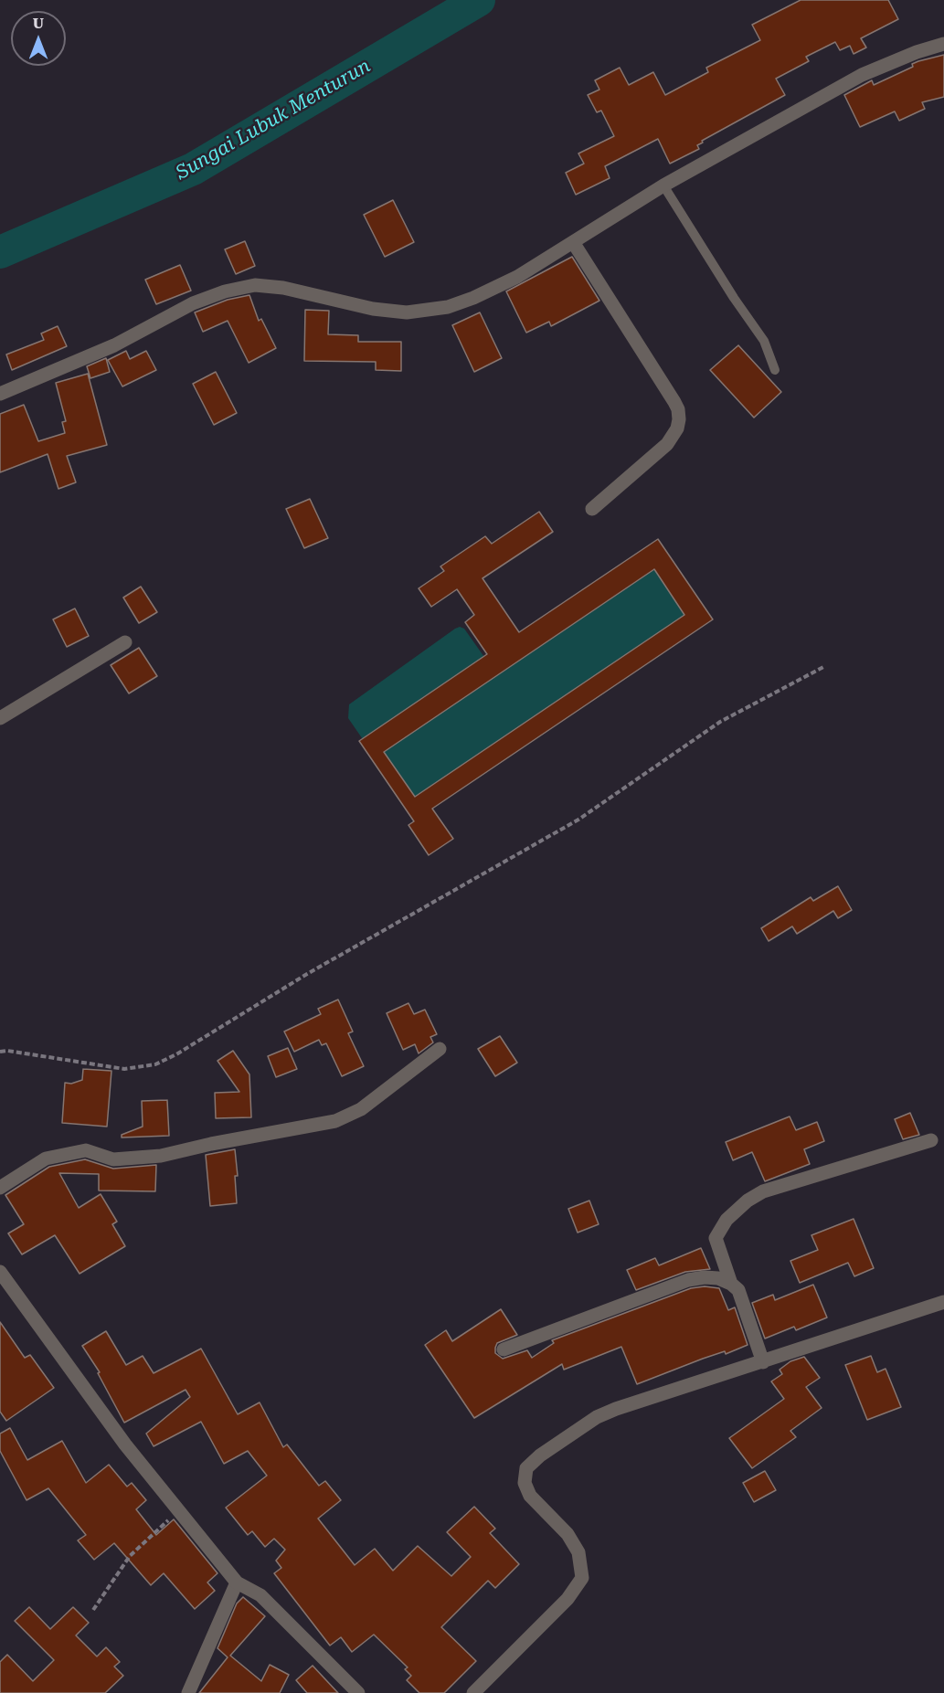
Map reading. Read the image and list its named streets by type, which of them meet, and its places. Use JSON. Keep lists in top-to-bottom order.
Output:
{
  "water": ["Sungai Lubuk Menturun"],
  "north": "top"
}
